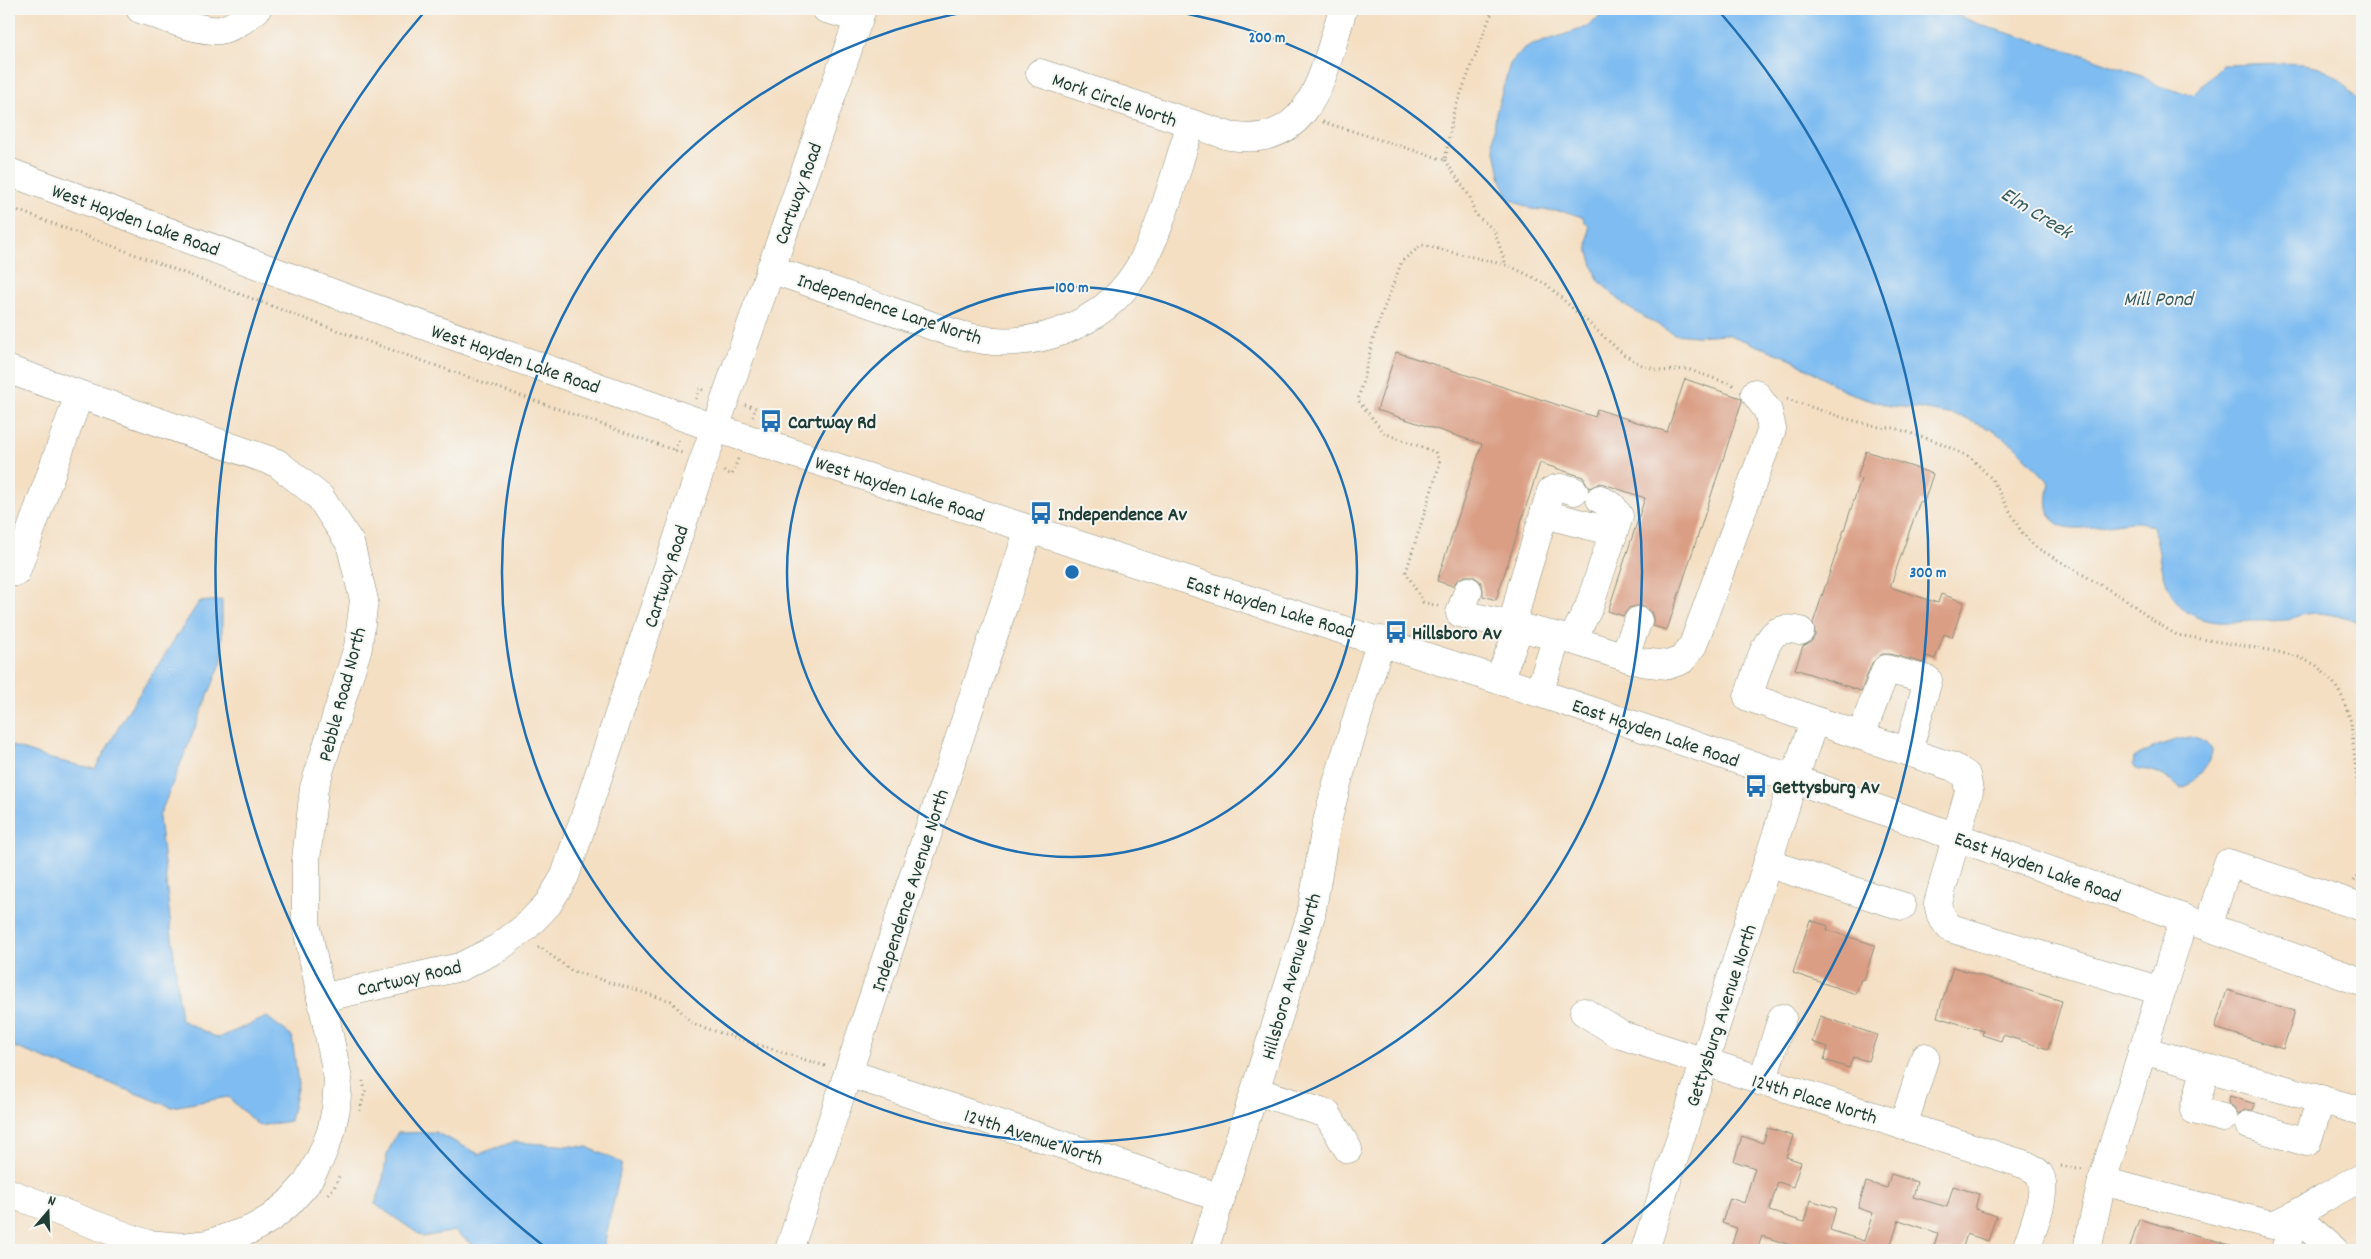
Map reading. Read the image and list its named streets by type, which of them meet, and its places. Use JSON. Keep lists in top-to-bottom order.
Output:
{
  "streets": {
    "street": [
      "Mork Circle North",
      "Cartway Road",
      "West Hayden Lake Road",
      "Independence Lane North",
      "East Hayden Lake Road",
      "Pebble Road North",
      "Independence Avenue North",
      "Hillsboro Avenue North",
      "Gettysburg Avenue North",
      "124th Place North",
      "124th Avenue North"
    ]
  },
  "crossings": [
    ["Mork Circle North", "Independence Lane North"],
    ["Cartway Road", "West Hayden Lake Road"],
    ["Cartway Road", "Independence Lane North"],
    ["Cartway Road", "Pebble Road North"],
    ["West Hayden Lake Road", "East Hayden Lake Road"],
    ["West Hayden Lake Road", "Independence Avenue North"],
    ["East Hayden Lake Road", "Independence Avenue North"],
    ["East Hayden Lake Road", "Hillsboro Avenue North"],
    ["East Hayden Lake Road", "Gettysburg Avenue North"],
    ["Independence Avenue North", "124th Avenue North"],
    ["Hillsboro Avenue North", "124th Avenue North"],
    ["Gettysburg Avenue North", "124th Place North"]
  ],
  "water": ["Elm Creek", "Mill Pond"],
  "places": {
    "bus stop": [
      "Cartway Rd",
      "Independence Av",
      "Hillsboro Av",
      "Gettysburg Av"
    ]
  },
  "north": "top",
  "rings": ["200 m", "100 m", "300 m"]
}
